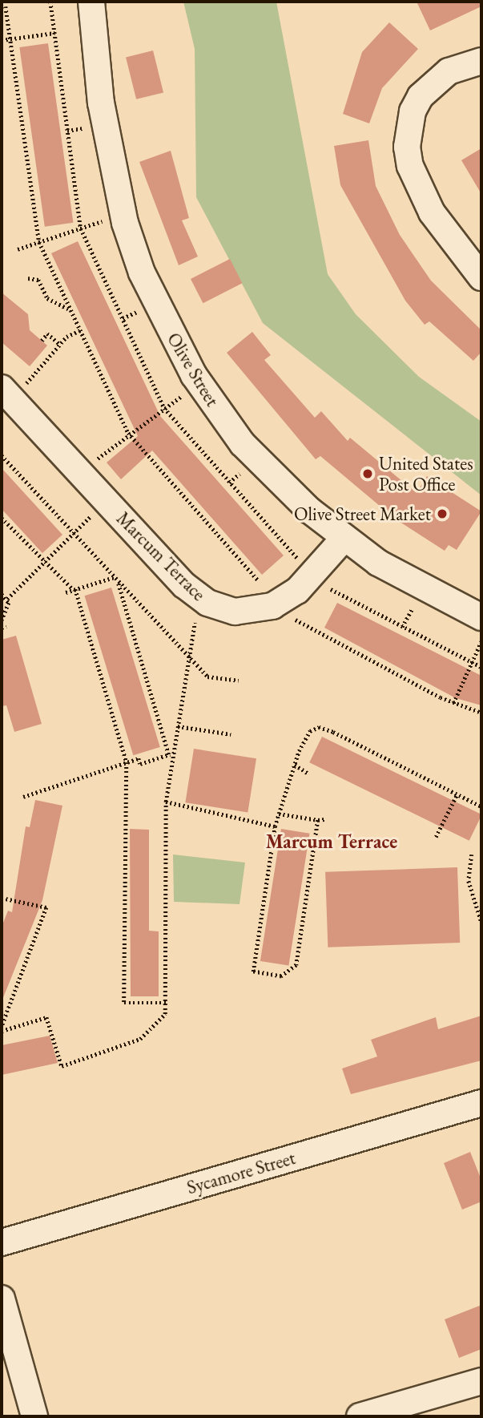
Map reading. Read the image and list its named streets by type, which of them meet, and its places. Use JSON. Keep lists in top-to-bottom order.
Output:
{
  "streets": {
    "street": ["Olive Street", "Marcum Terrace", "Sycamore Street"]
  },
  "crossings": [
    ["Olive Street", "Marcum Terrace"]
  ],
  "districts": ["Marcum Terrace"],
  "places": ["United States Post Office", "Olive Street Market"]
}
